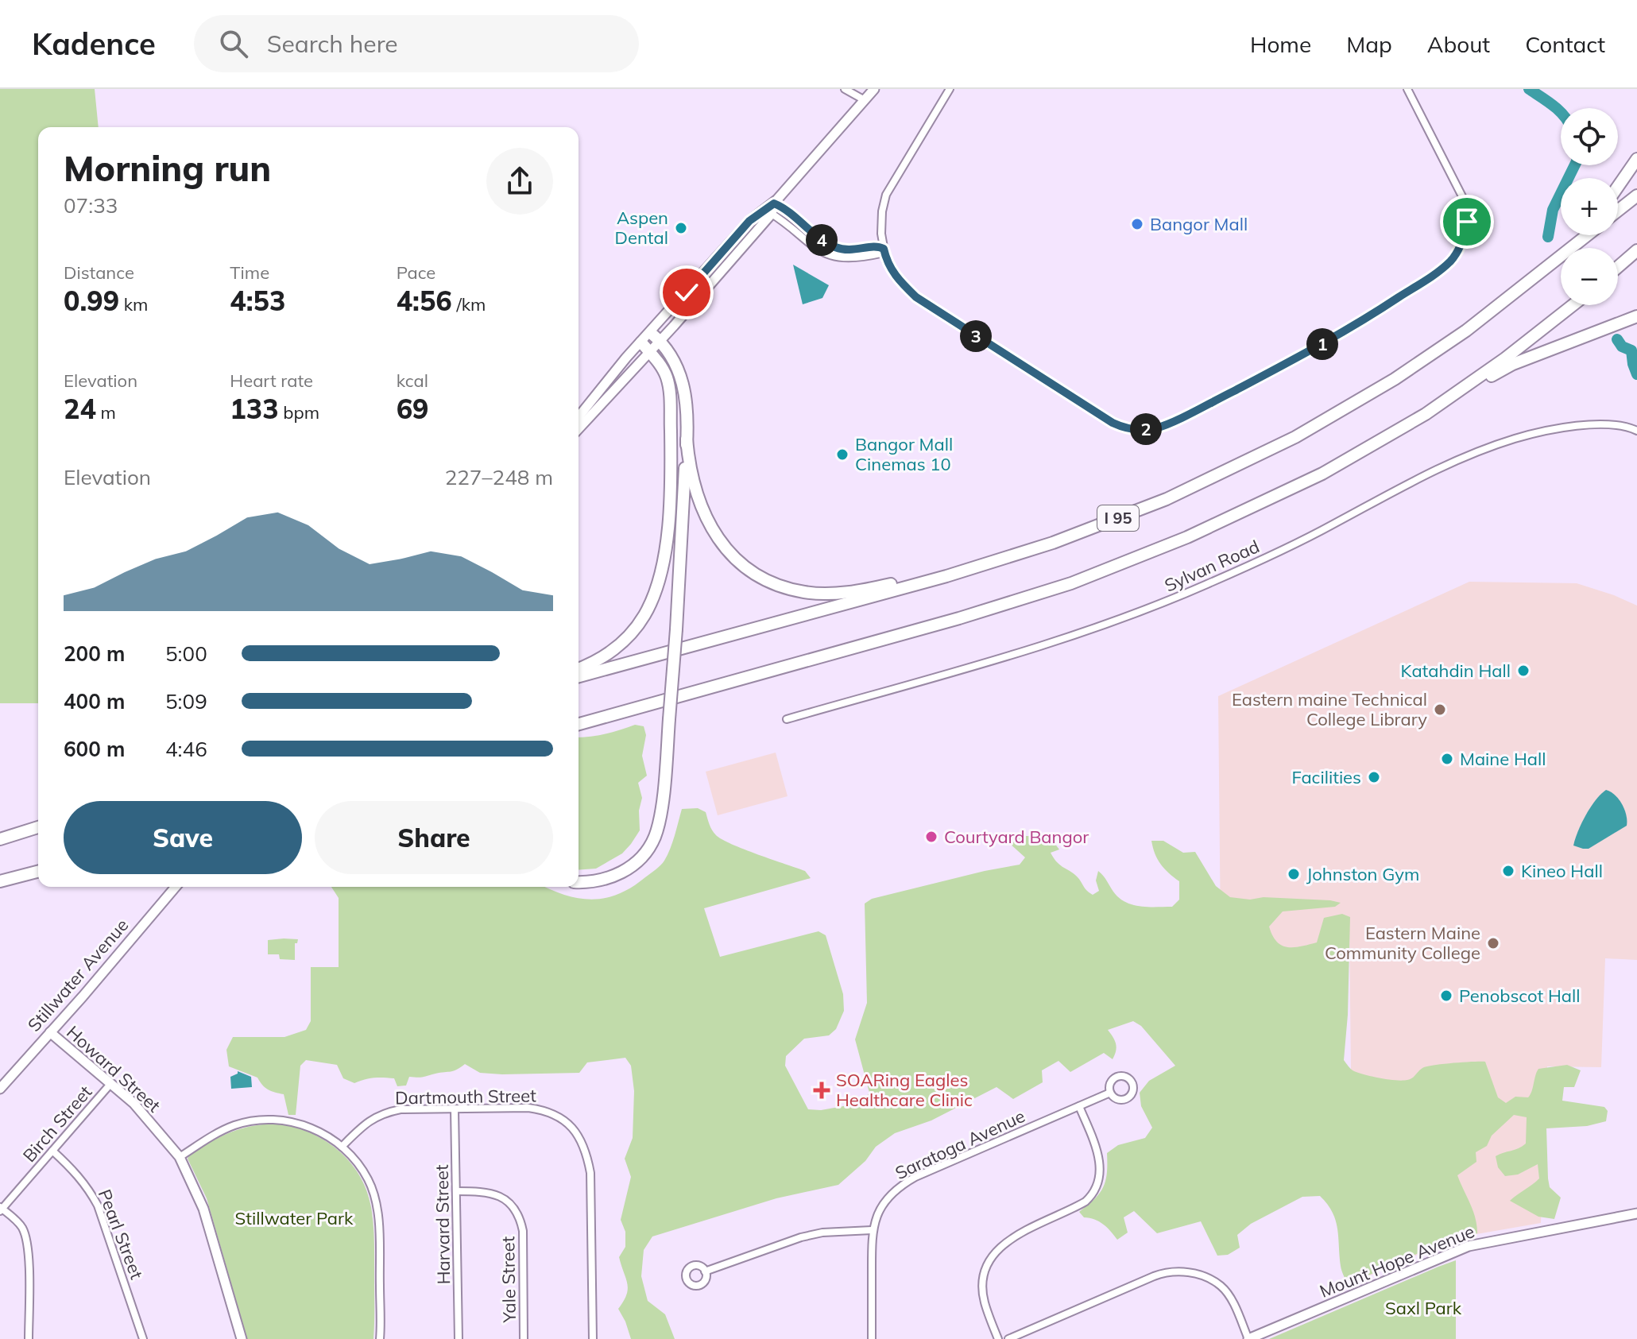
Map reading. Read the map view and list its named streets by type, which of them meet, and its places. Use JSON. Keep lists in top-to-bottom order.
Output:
{
  "streets": {
    "highway": ["I 95"],
    "main road": ["Stillwater Avenue", "Howard Street", "Mount Hope Avenue"],
    "street": [
      "Sylvan Road",
      "Dartmouth Street",
      "Birch Street",
      "Saratoga Avenue",
      "Harvard Street",
      "Pearl Street",
      "Yale Street"
    ]
  },
  "crossings": [
    ["Stillwater Avenue", "Howard Street"],
    ["Howard Street", "Birch Street"],
    ["Dartmouth Street", "Harvard Street"],
    ["Birch Street", "Pearl Street"],
    ["Harvard Street", "Yale Street"]
  ],
  "parks": ["Stillwater Park", "Saxl Park"],
  "places": {
    "other": [
      "Bangor Mall",
      "Aspen Dental",
      "Bangor Mall Cinemas 10",
      "Katahdin Hall",
      "Eastern maine Technical College Library",
      "Maine Hall",
      "Facilities",
      "Courtyard Bangor",
      "Kineo Hall",
      "Johnston Gym",
      "Eastern Maine Community College",
      "Penobscot Hall"
    ],
    "health": ["SOARing Eagles Healthcare Clinic"]
  },
  "page": {
    "header": "Kadence",
    "search": "Search here",
    "nav": [
      "Home",
      "Map",
      "About",
      "Contact"
    ],
    "map_buttons": ["+", "−"],
    "heading": ["Morning run", "07:33"],
    "pins": [
      "4",
      "3",
      "1",
      "2"
    ],
    "stats": [
      ["Distance", "0.99 km"],
      ["Time", "4:53"],
      ["Pace", "4:56 /km"],
      ["Elevation", "24 m"],
      ["Heart rate", "133 bpm"],
      ["kcal", "69"]
    ],
    "chart": ["Elevation", "227–248 m"],
    "list": [
      {
        "name": "200 m",
        "note": "5:00"
      },
      {
        "name": "400 m",
        "note": "5:09"
      },
      {
        "name": "600 m",
        "note": "4:46"
      }
    ],
    "buttons": ["Save", "Share"]
  }
}
